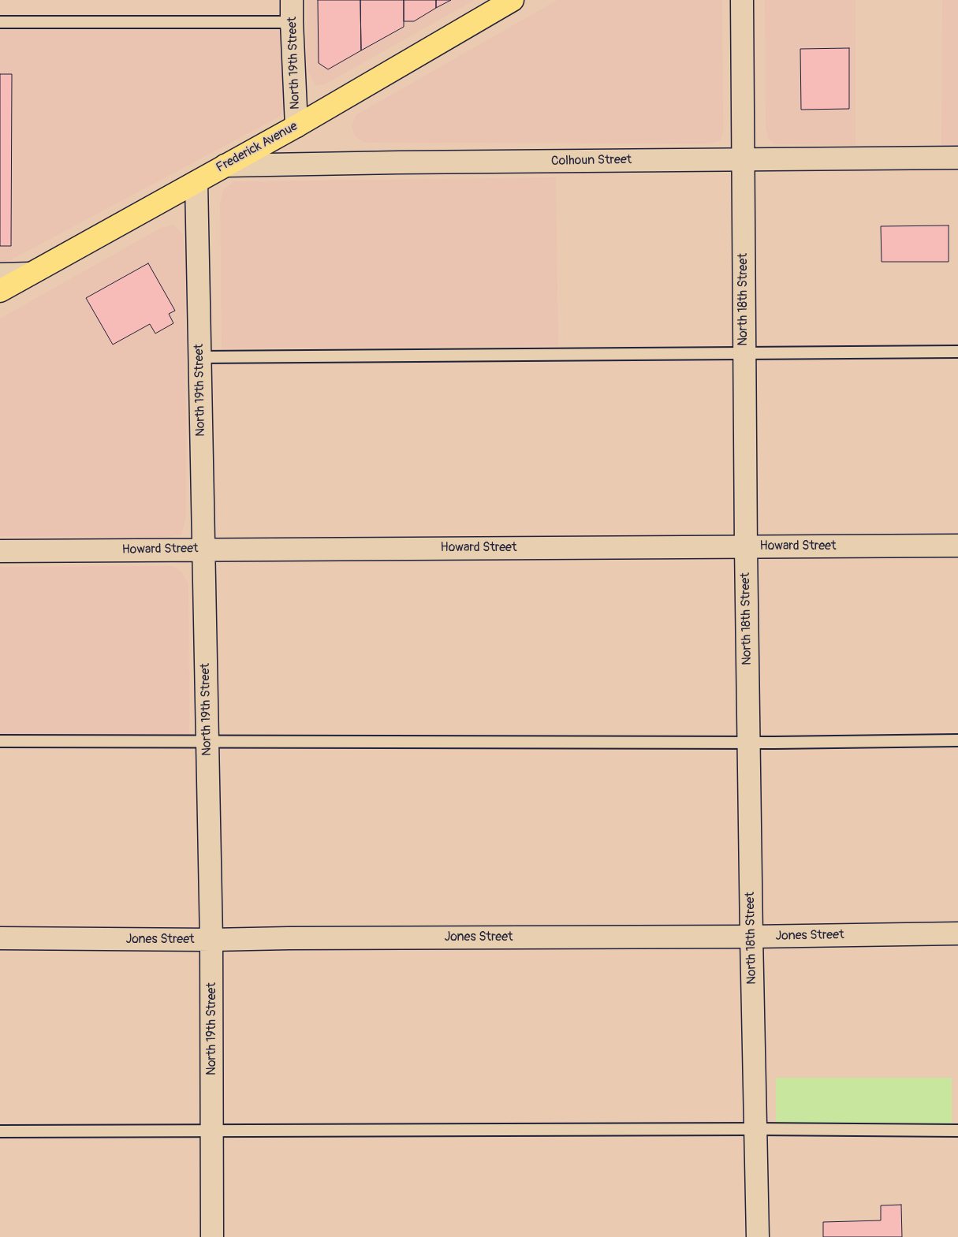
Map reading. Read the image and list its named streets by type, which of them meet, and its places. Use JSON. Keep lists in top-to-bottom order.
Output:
{
  "streets": {
    "main road": ["Frederick Avenue"],
    "street": [
      "North 19th Street",
      "Colhoun Street",
      "North 18th Street",
      "Howard Street",
      "Jones Street"
    ]
  },
  "crossings": [
    ["North 19th Street", "Frederick Avenue"],
    ["North 19th Street", "Howard Street"],
    ["North 19th Street", "Jones Street"],
    ["Frederick Avenue", "Colhoun Street"],
    ["Colhoun Street", "North 18th Street"],
    ["North 18th Street", "Howard Street"],
    ["North 18th Street", "Jones Street"]
  ]
}
